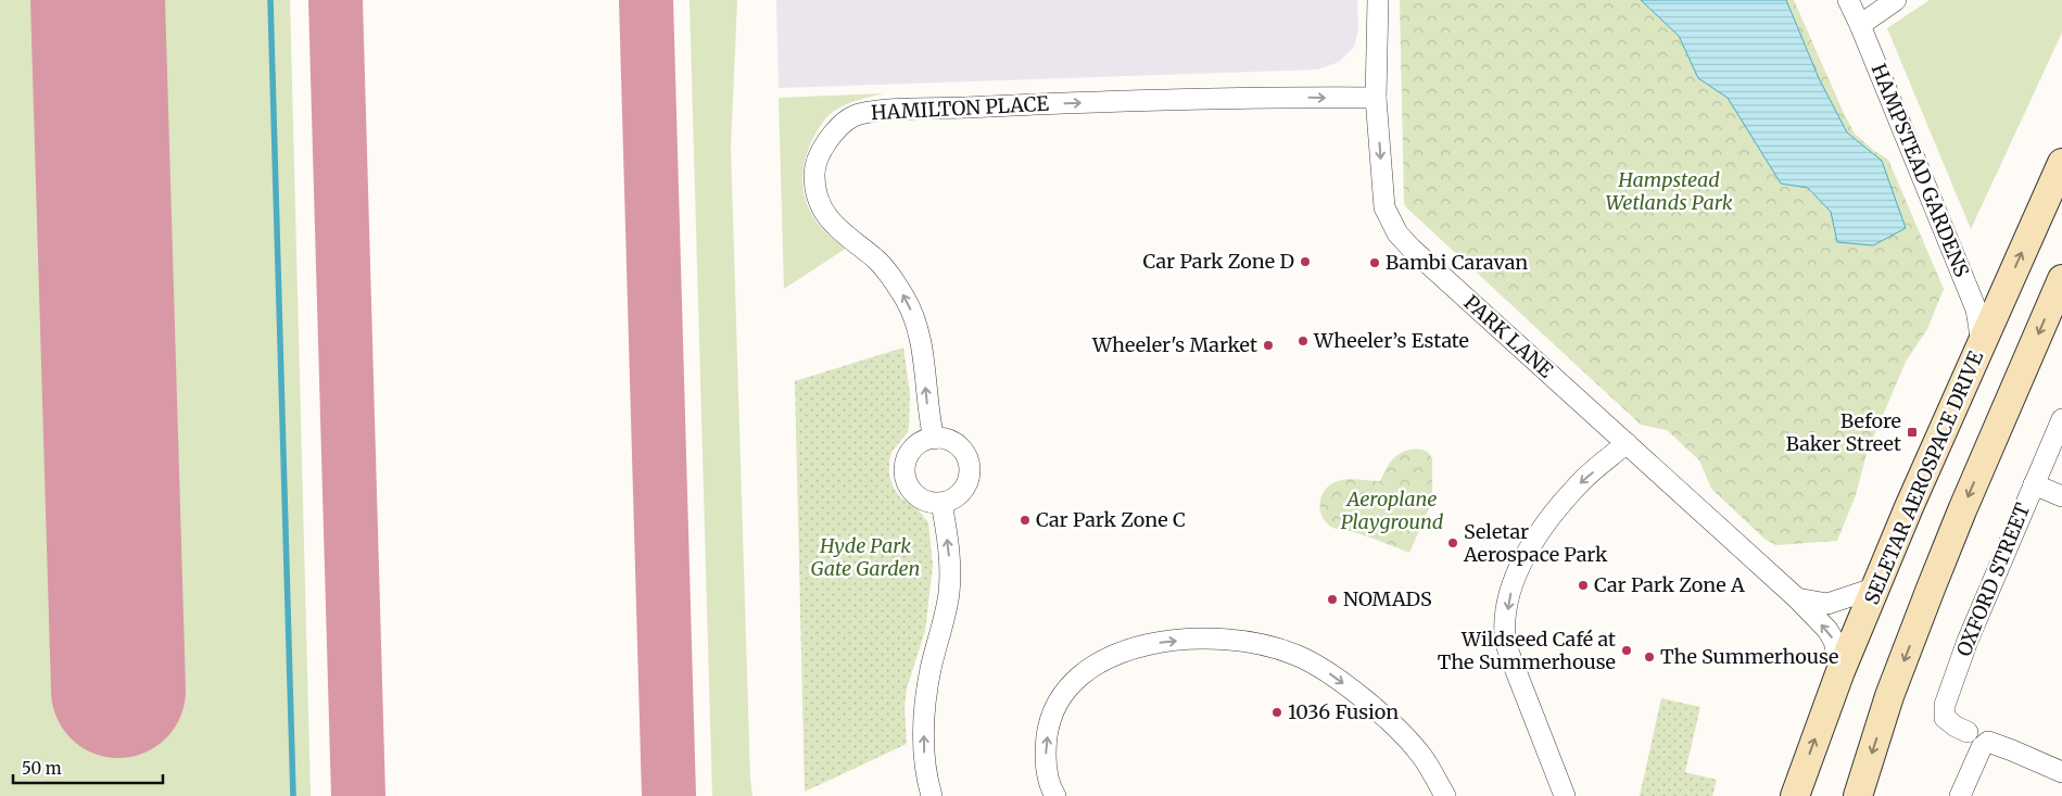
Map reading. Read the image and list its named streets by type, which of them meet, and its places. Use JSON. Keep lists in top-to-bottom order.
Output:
{
  "streets": {
    "street": [
      "HAMILTON PLACE",
      "HAMPSTEAD GARDENS",
      "PARK LANE",
      "SELETAR AEROSPACE DRIVE",
      "OXFORD STREET"
    ]
  },
  "crossings": [
    ["HAMILTON PLACE", "PARK LANE"],
    ["HAMPSTEAD GARDENS", "SELETAR AEROSPACE DRIVE"],
    ["PARK LANE", "SELETAR AEROSPACE DRIVE"]
  ],
  "parks": ["Hampstead Wetlands Park", "Aeroplane Playground", "Hyde Park Gate Garden"],
  "places": {
    "other": [
      "Car Park Zone D",
      "Bambi Caravan",
      "Wheeler’s Estate",
      "Wheeler's Market",
      "Car Park Zone C",
      "Seletar Aerospace Park",
      "Car Park Zone A",
      "NOMADS",
      "Wildseed Café at The Summerhouse",
      "The Summerhouse",
      "1036 Fusion"
    ],
    "transit": ["Before Baker Street"]
  },
  "scale_bar": "50 m"
}
